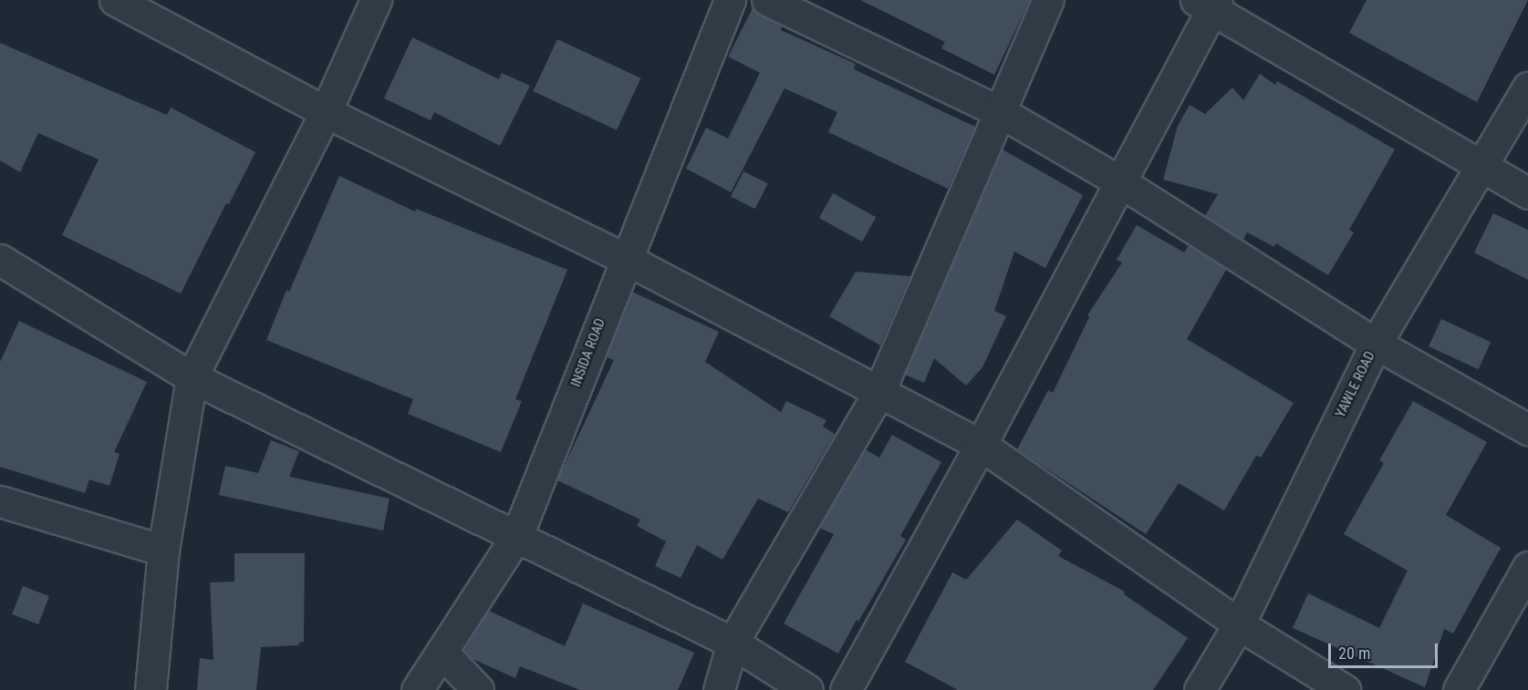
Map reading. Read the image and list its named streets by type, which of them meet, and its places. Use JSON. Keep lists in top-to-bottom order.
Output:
{
  "streets": {
    "street": ["INSIDA ROAD", "YAWLE ROAD"]
  },
  "scale_bar": "20 m"
}
